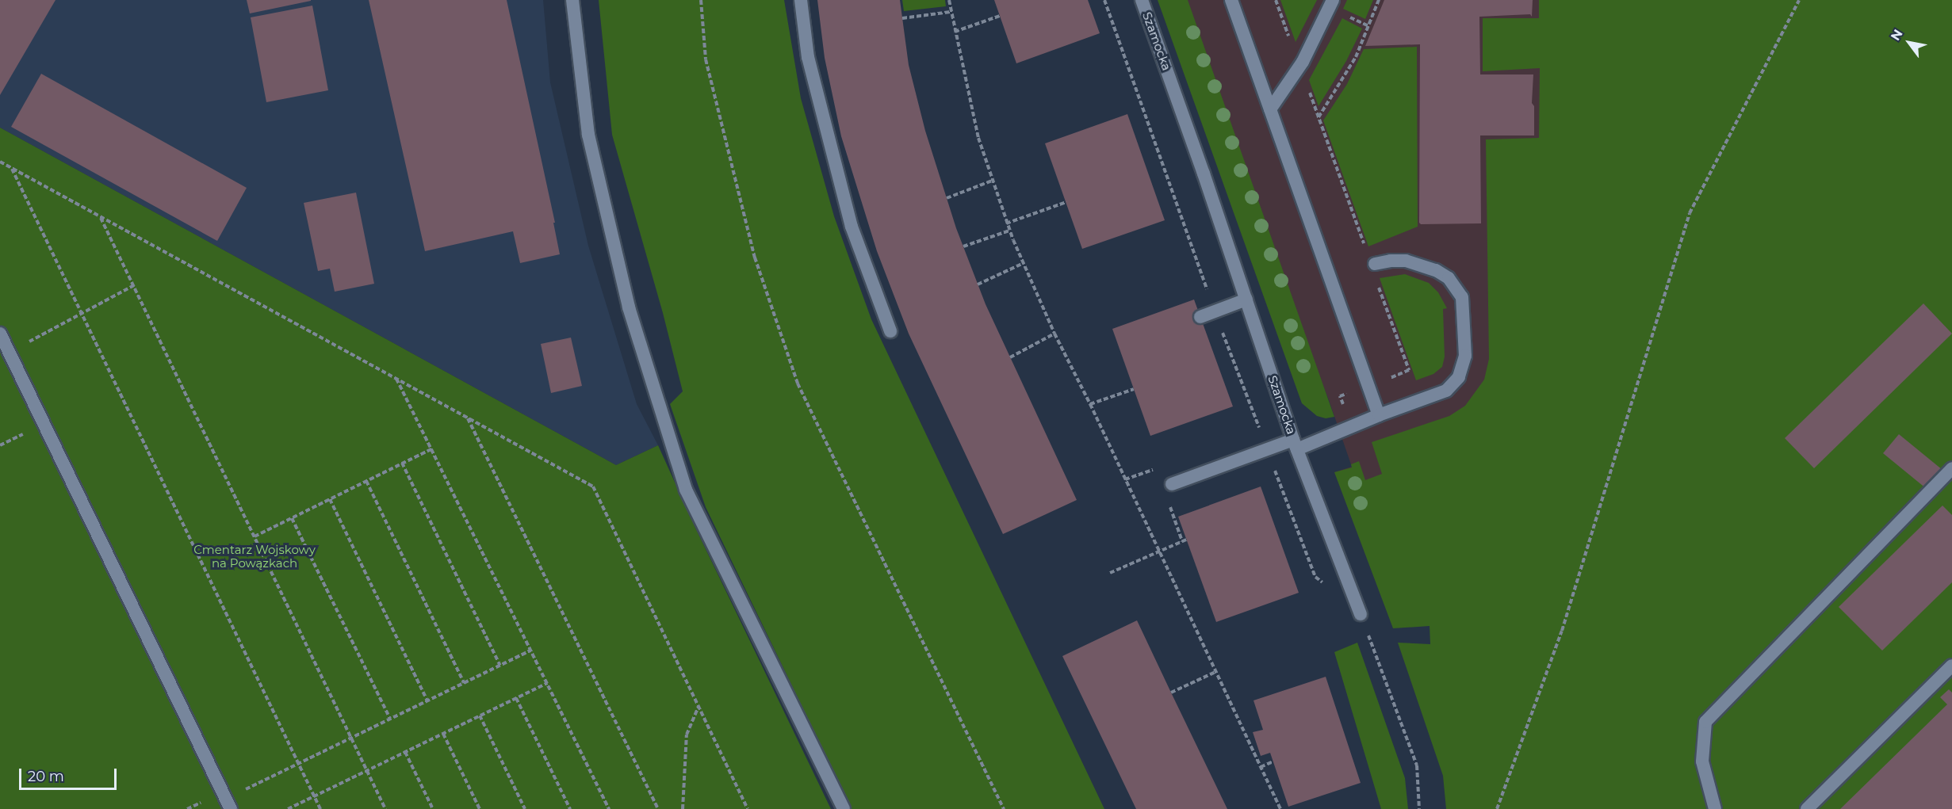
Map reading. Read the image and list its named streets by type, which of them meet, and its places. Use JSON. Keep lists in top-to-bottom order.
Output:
{
  "streets": {
    "street": ["Szamocka"]
  },
  "parks": ["Cmentarz Wojskowy na Powązkach"],
  "scale_bar": "20 m",
  "north": "top left"
}
